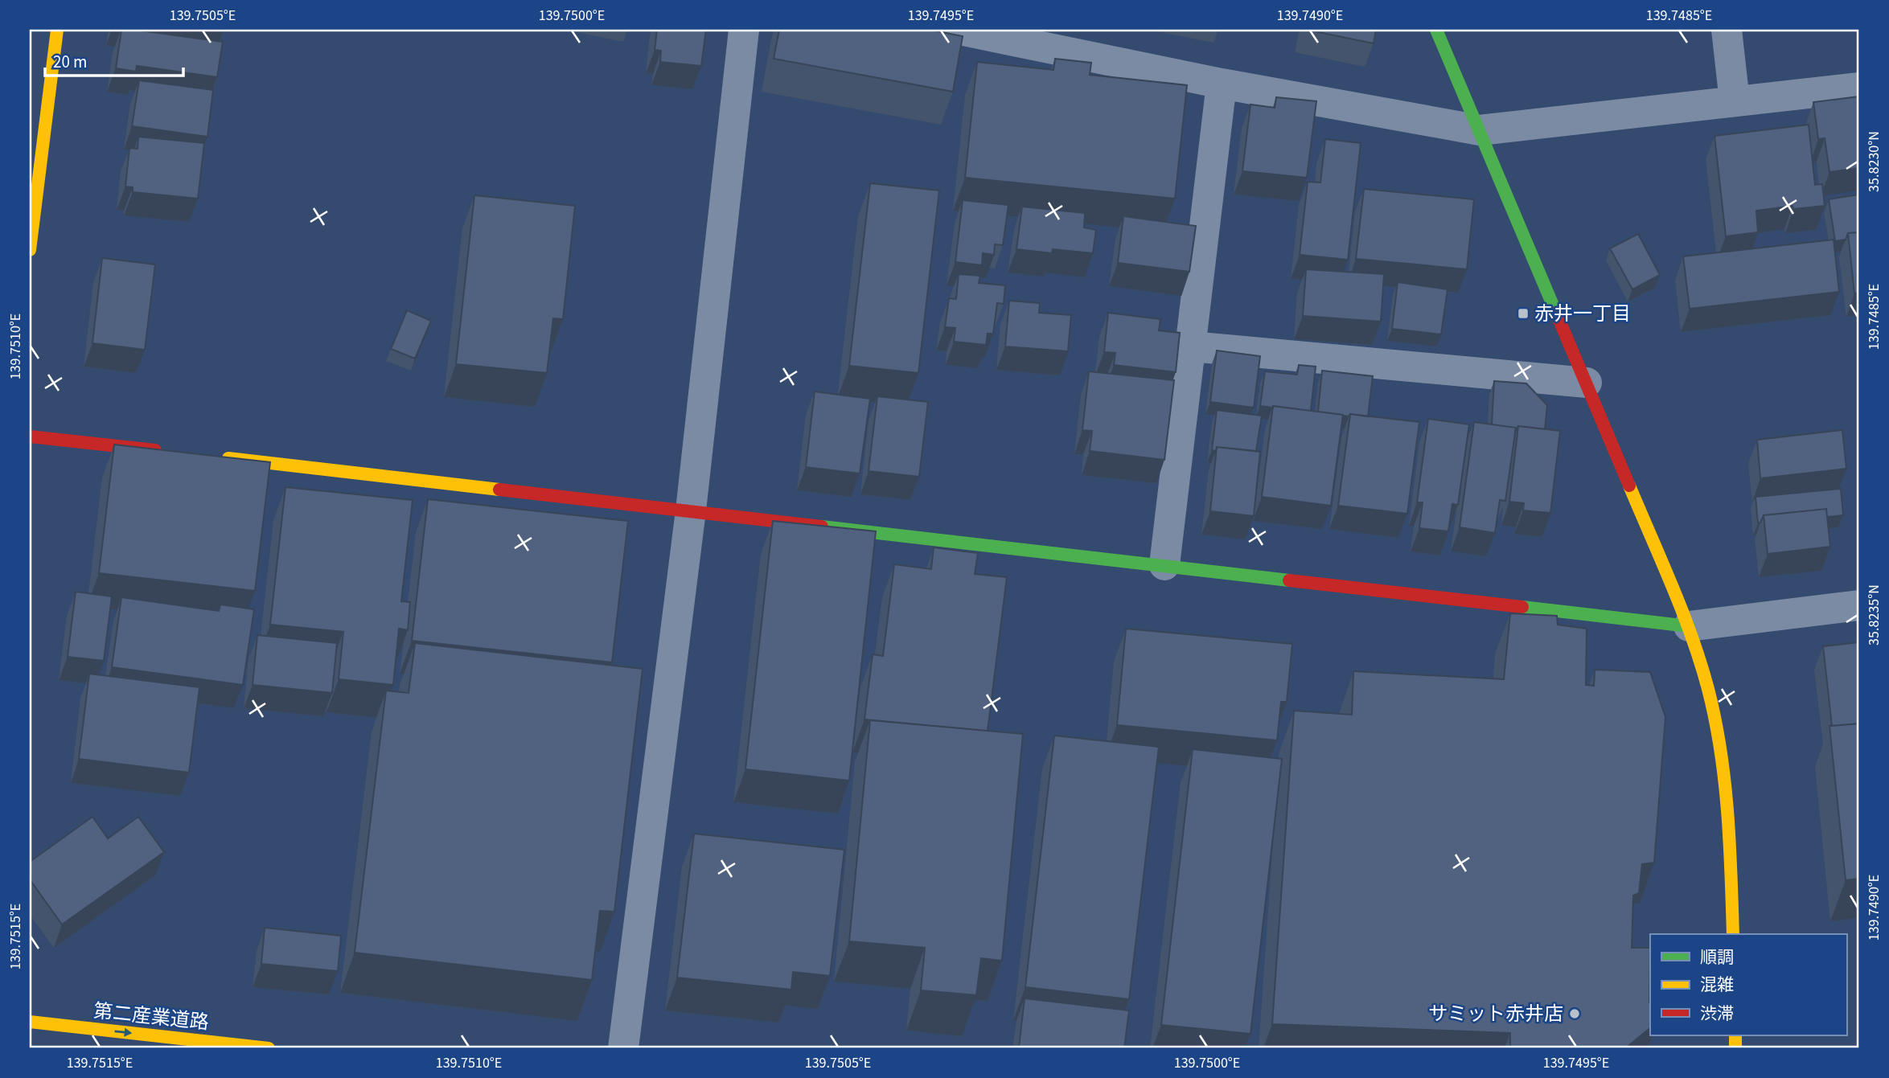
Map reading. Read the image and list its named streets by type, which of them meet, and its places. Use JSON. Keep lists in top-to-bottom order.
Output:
{
  "streets": {
    "street": ["第二産業道路"]
  },
  "one_way": ["第二産業道路"],
  "places": {
    "transit": ["赤井一丁目"],
    "other": ["サミット赤井店"]
  },
  "legend": ["順調", "混雑", "渋滞"],
  "scale_bar": "20 m",
  "coordinates": [
    "139.7505°E",
    "139.7500°E",
    "139.7495°E",
    "139.7490°E",
    "139.7485°E",
    "35.8230°N",
    "139.7510°E",
    "35.8235°N",
    "139.7515°E"
  ]
}
